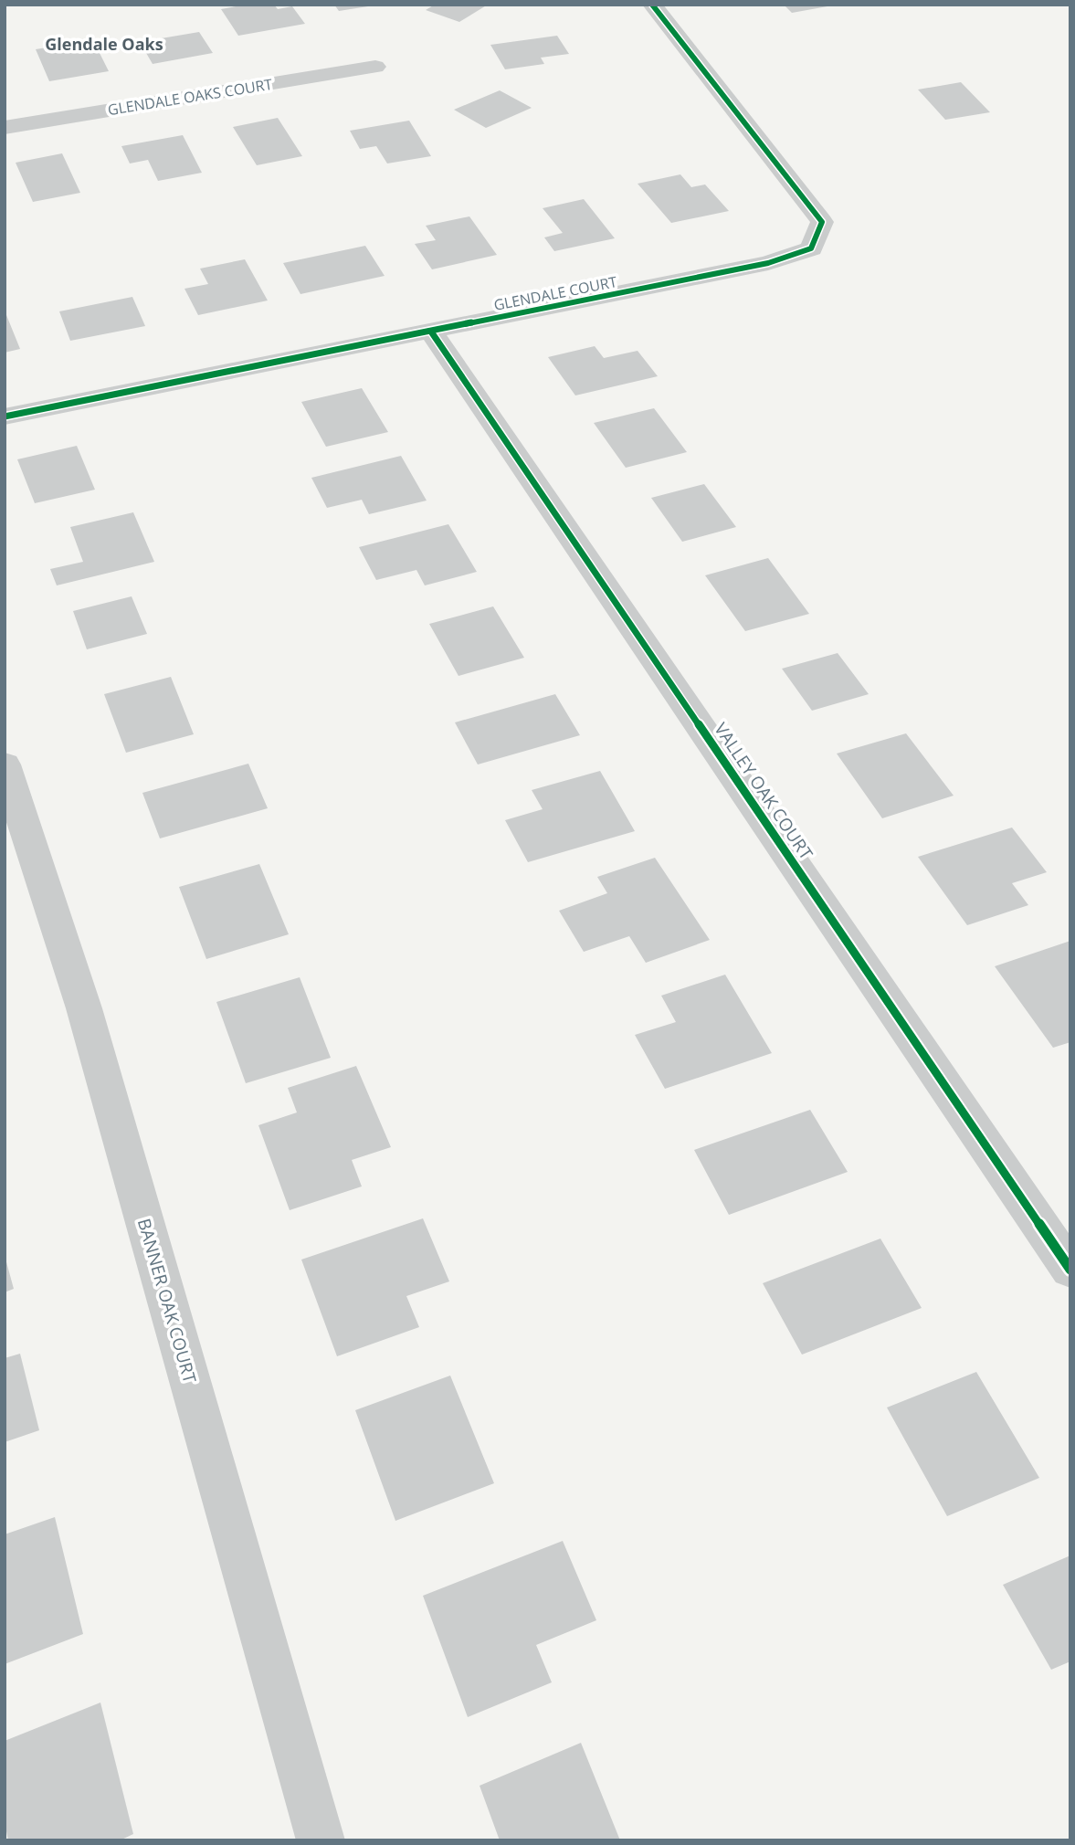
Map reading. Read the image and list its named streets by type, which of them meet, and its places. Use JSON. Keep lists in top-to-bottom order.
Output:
{
  "streets": {
    "street": [
      "GLENDALE OAKS COURT",
      "GLENDALE COURT",
      "VALLEY OAK COURT",
      "BANNER OAK COURT"
    ]
  },
  "crossings": [
    ["GLENDALE COURT", "VALLEY OAK COURT"]
  ],
  "districts": ["Glendale Oaks"]
}
